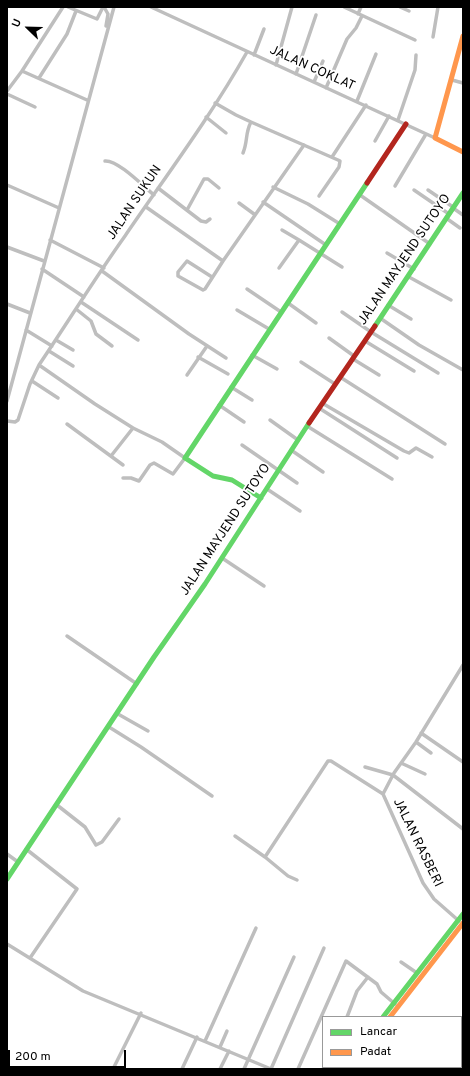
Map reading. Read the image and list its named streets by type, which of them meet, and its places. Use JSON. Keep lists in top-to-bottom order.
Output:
{
  "streets": {
    "street": [
      "JALAN COKLAT",
      "JALAN SUKUN",
      "JALAN MAYJEND SUTOYO",
      "JALAN RASBERI"
    ]
  },
  "crossings": [
    ["JALAN COKLAT", "JALAN SUKUN"]
  ],
  "legend": ["Lancar", "Padat"],
  "scale_bar": "200 m",
  "north": "top left"
}
